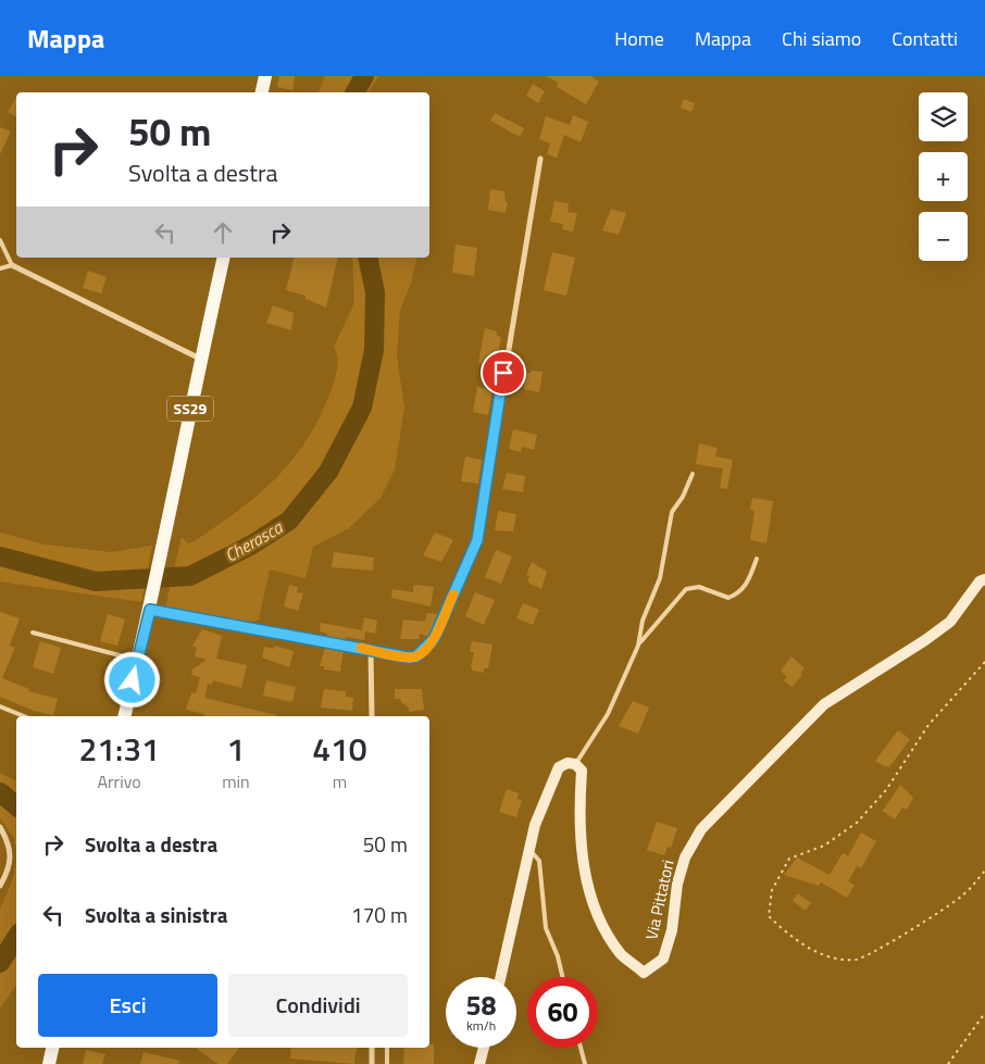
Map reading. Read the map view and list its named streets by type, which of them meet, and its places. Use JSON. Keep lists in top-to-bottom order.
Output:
{
  "streets": {
    "main road": ["SS29"],
    "street": ["Via Pittatori"]
  },
  "water": ["Cherasca"],
  "page": {
    "header": "Mappa",
    "nav": [
      "Home",
      "Mappa",
      "Chi siamo",
      "Contatti"
    ],
    "map_buttons": ["+", "−"],
    "turn": ["50 m", "Svolta a destra"],
    "eta": [
      "21:31",
      "Arrivo",
      "1",
      "min",
      "410",
      "m"
    ],
    "list": [
      {
        "name": "Svolta a destra",
        "value": "50 m"
      },
      {
        "name": "Svolta a sinistra",
        "value": "170 m"
      }
    ],
    "buttons": ["Esci", "Condividi"],
    "speed": "58 km/h",
    "limit": "60"
  }
}
